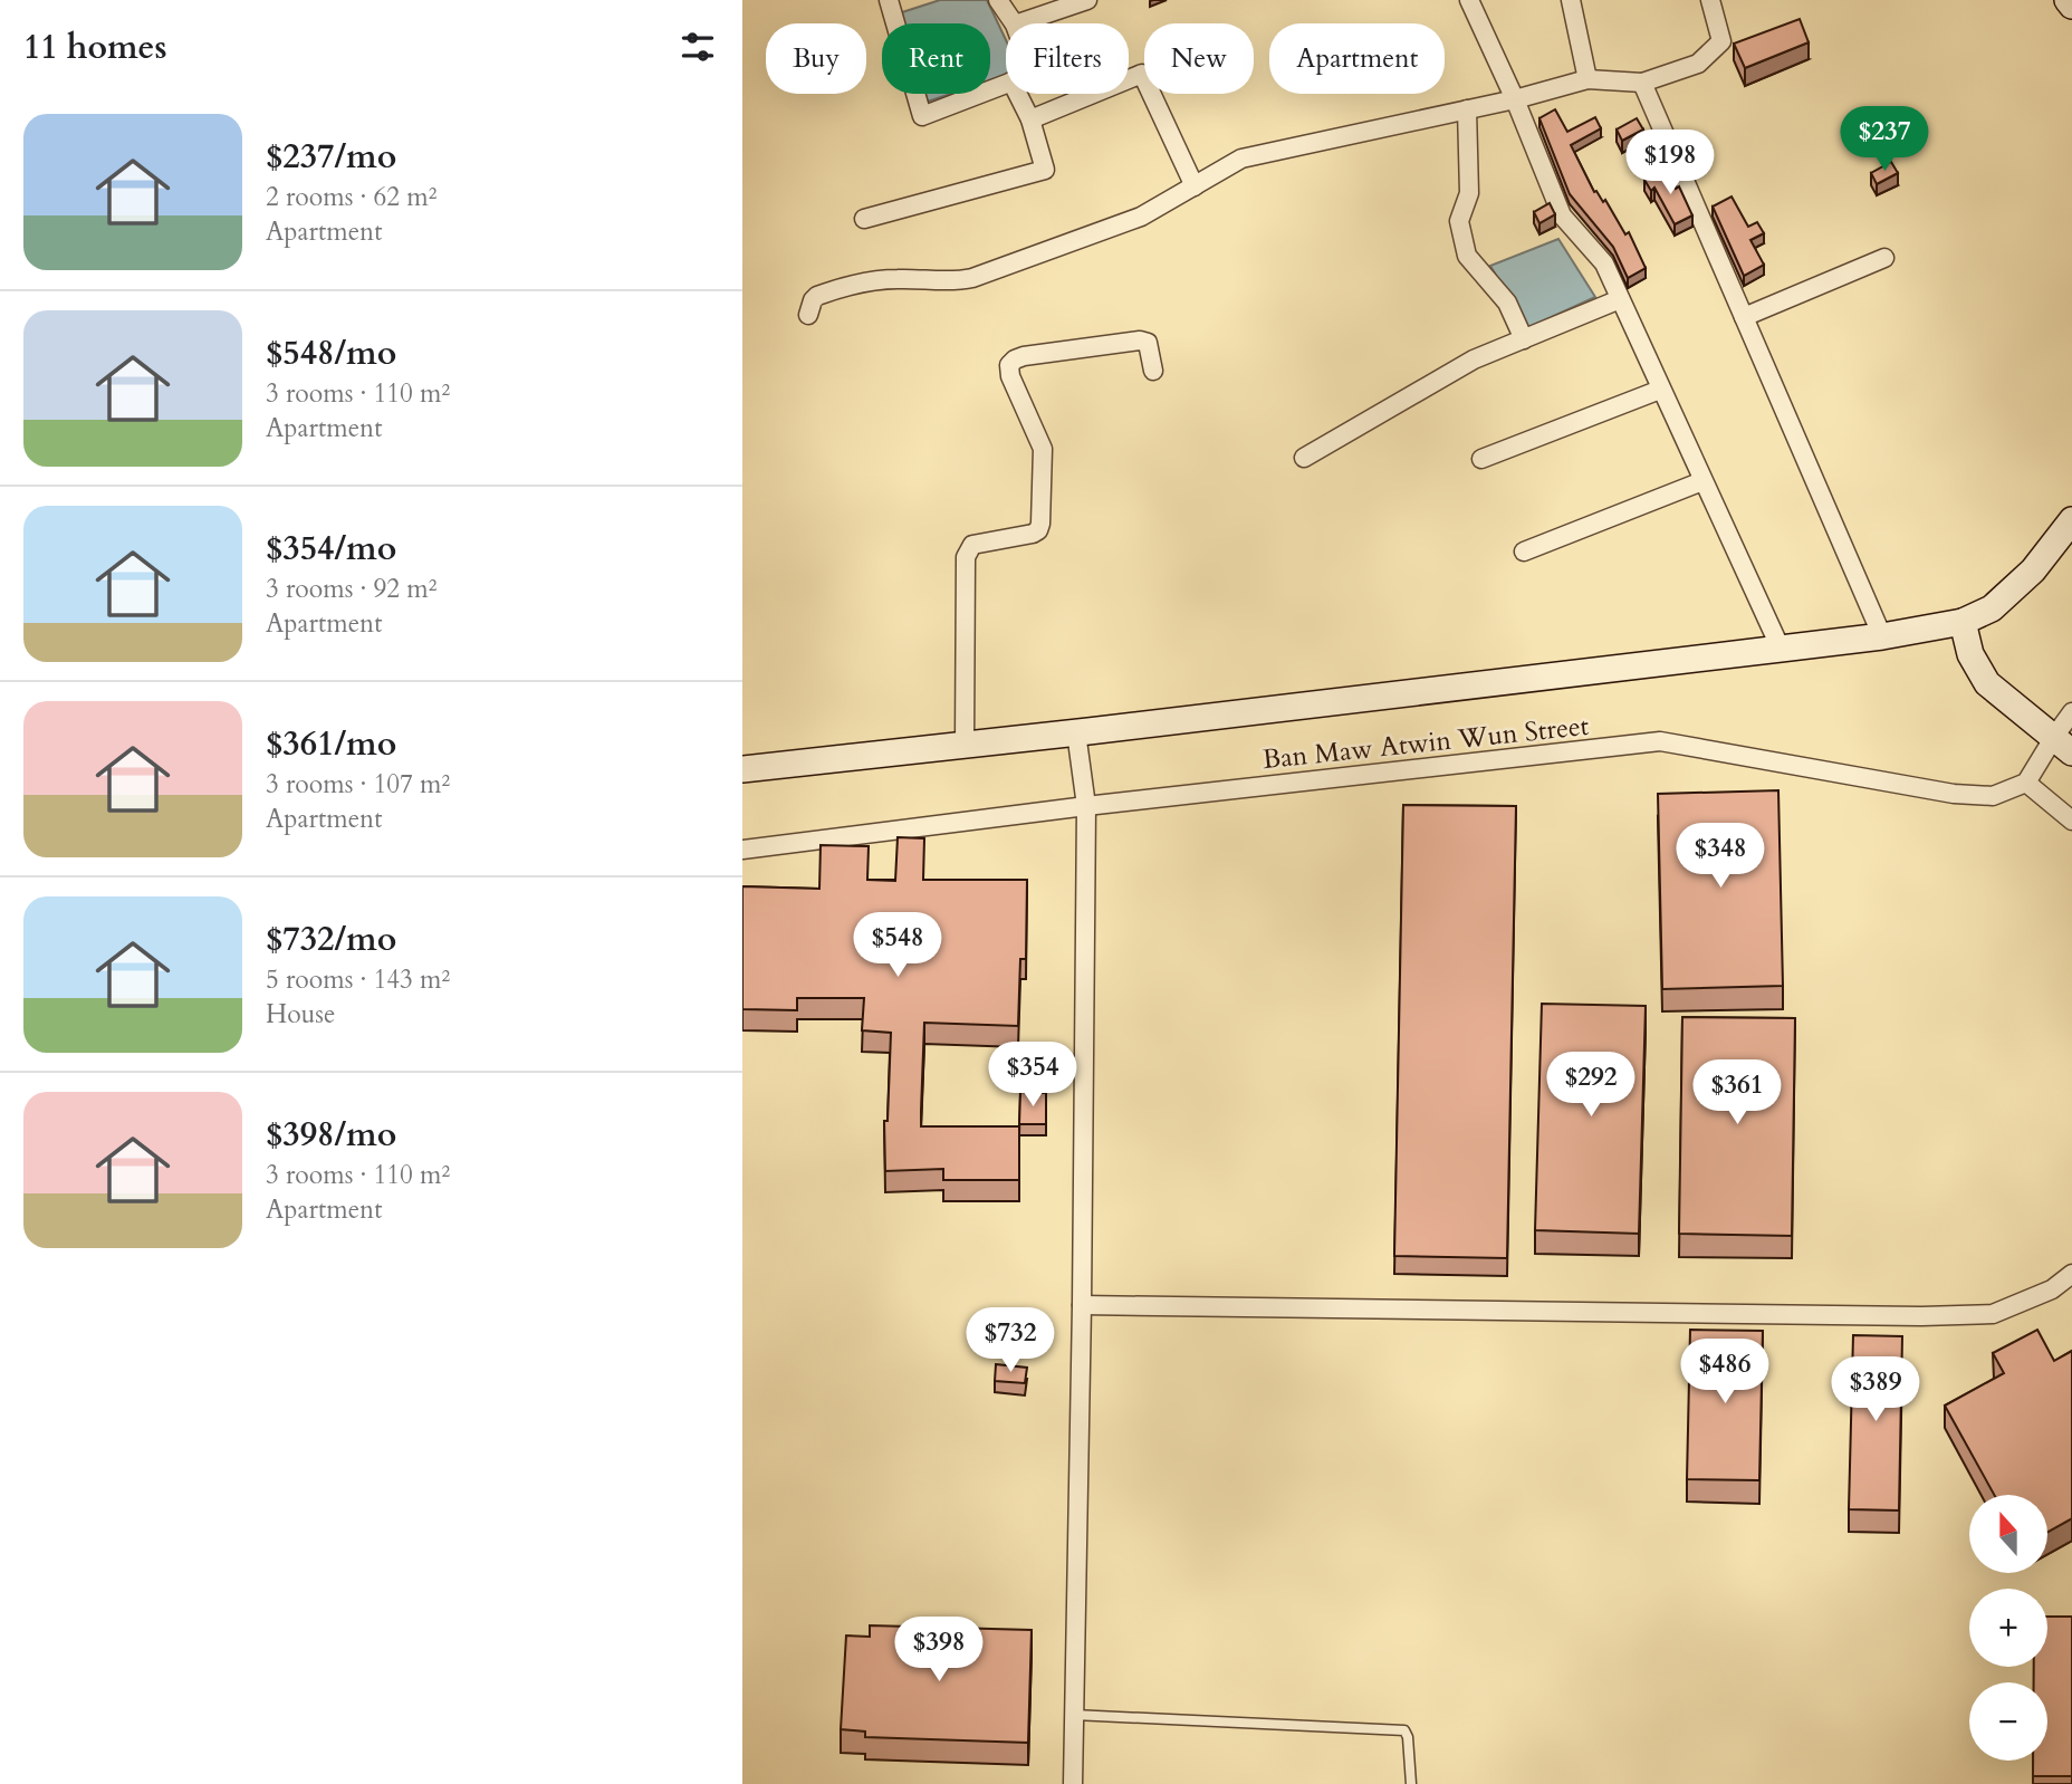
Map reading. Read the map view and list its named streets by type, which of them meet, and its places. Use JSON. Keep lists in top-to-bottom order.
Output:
{
  "streets": {
    "street": ["Ban Maw Atwin Wun Street"]
  },
  "north": "top",
  "page": {
    "heading": "11 homes",
    "chip": [
      "Buy",
      "Rent",
      "Filters",
      "New",
      "Apartment"
    ],
    "list": [
      {
        "name": "$237/mo",
        "note": "2 rooms · 62 m² · Apartment"
      },
      {
        "name": "$548/mo",
        "note": "3 rooms · 110 m² · Apartment"
      },
      {
        "name": "$354/mo",
        "note": "3 rooms · 92 m² · Apartment"
      },
      {
        "name": "$361/mo",
        "note": "3 rooms · 107 m² · Apartment"
      },
      {
        "name": "$732/mo",
        "note": "5 rooms · 143 m² · House"
      },
      {
        "name": "$398/mo",
        "note": "3 rooms · 110 m² · Apartment"
      }
    ],
    "price": [
      "$237",
      "$198",
      "$348",
      "$548",
      "$354",
      "$292",
      "$361",
      "$732",
      "$486",
      "$389",
      "$398"
    ],
    "map_buttons": ["+", "−"]
  }
}
